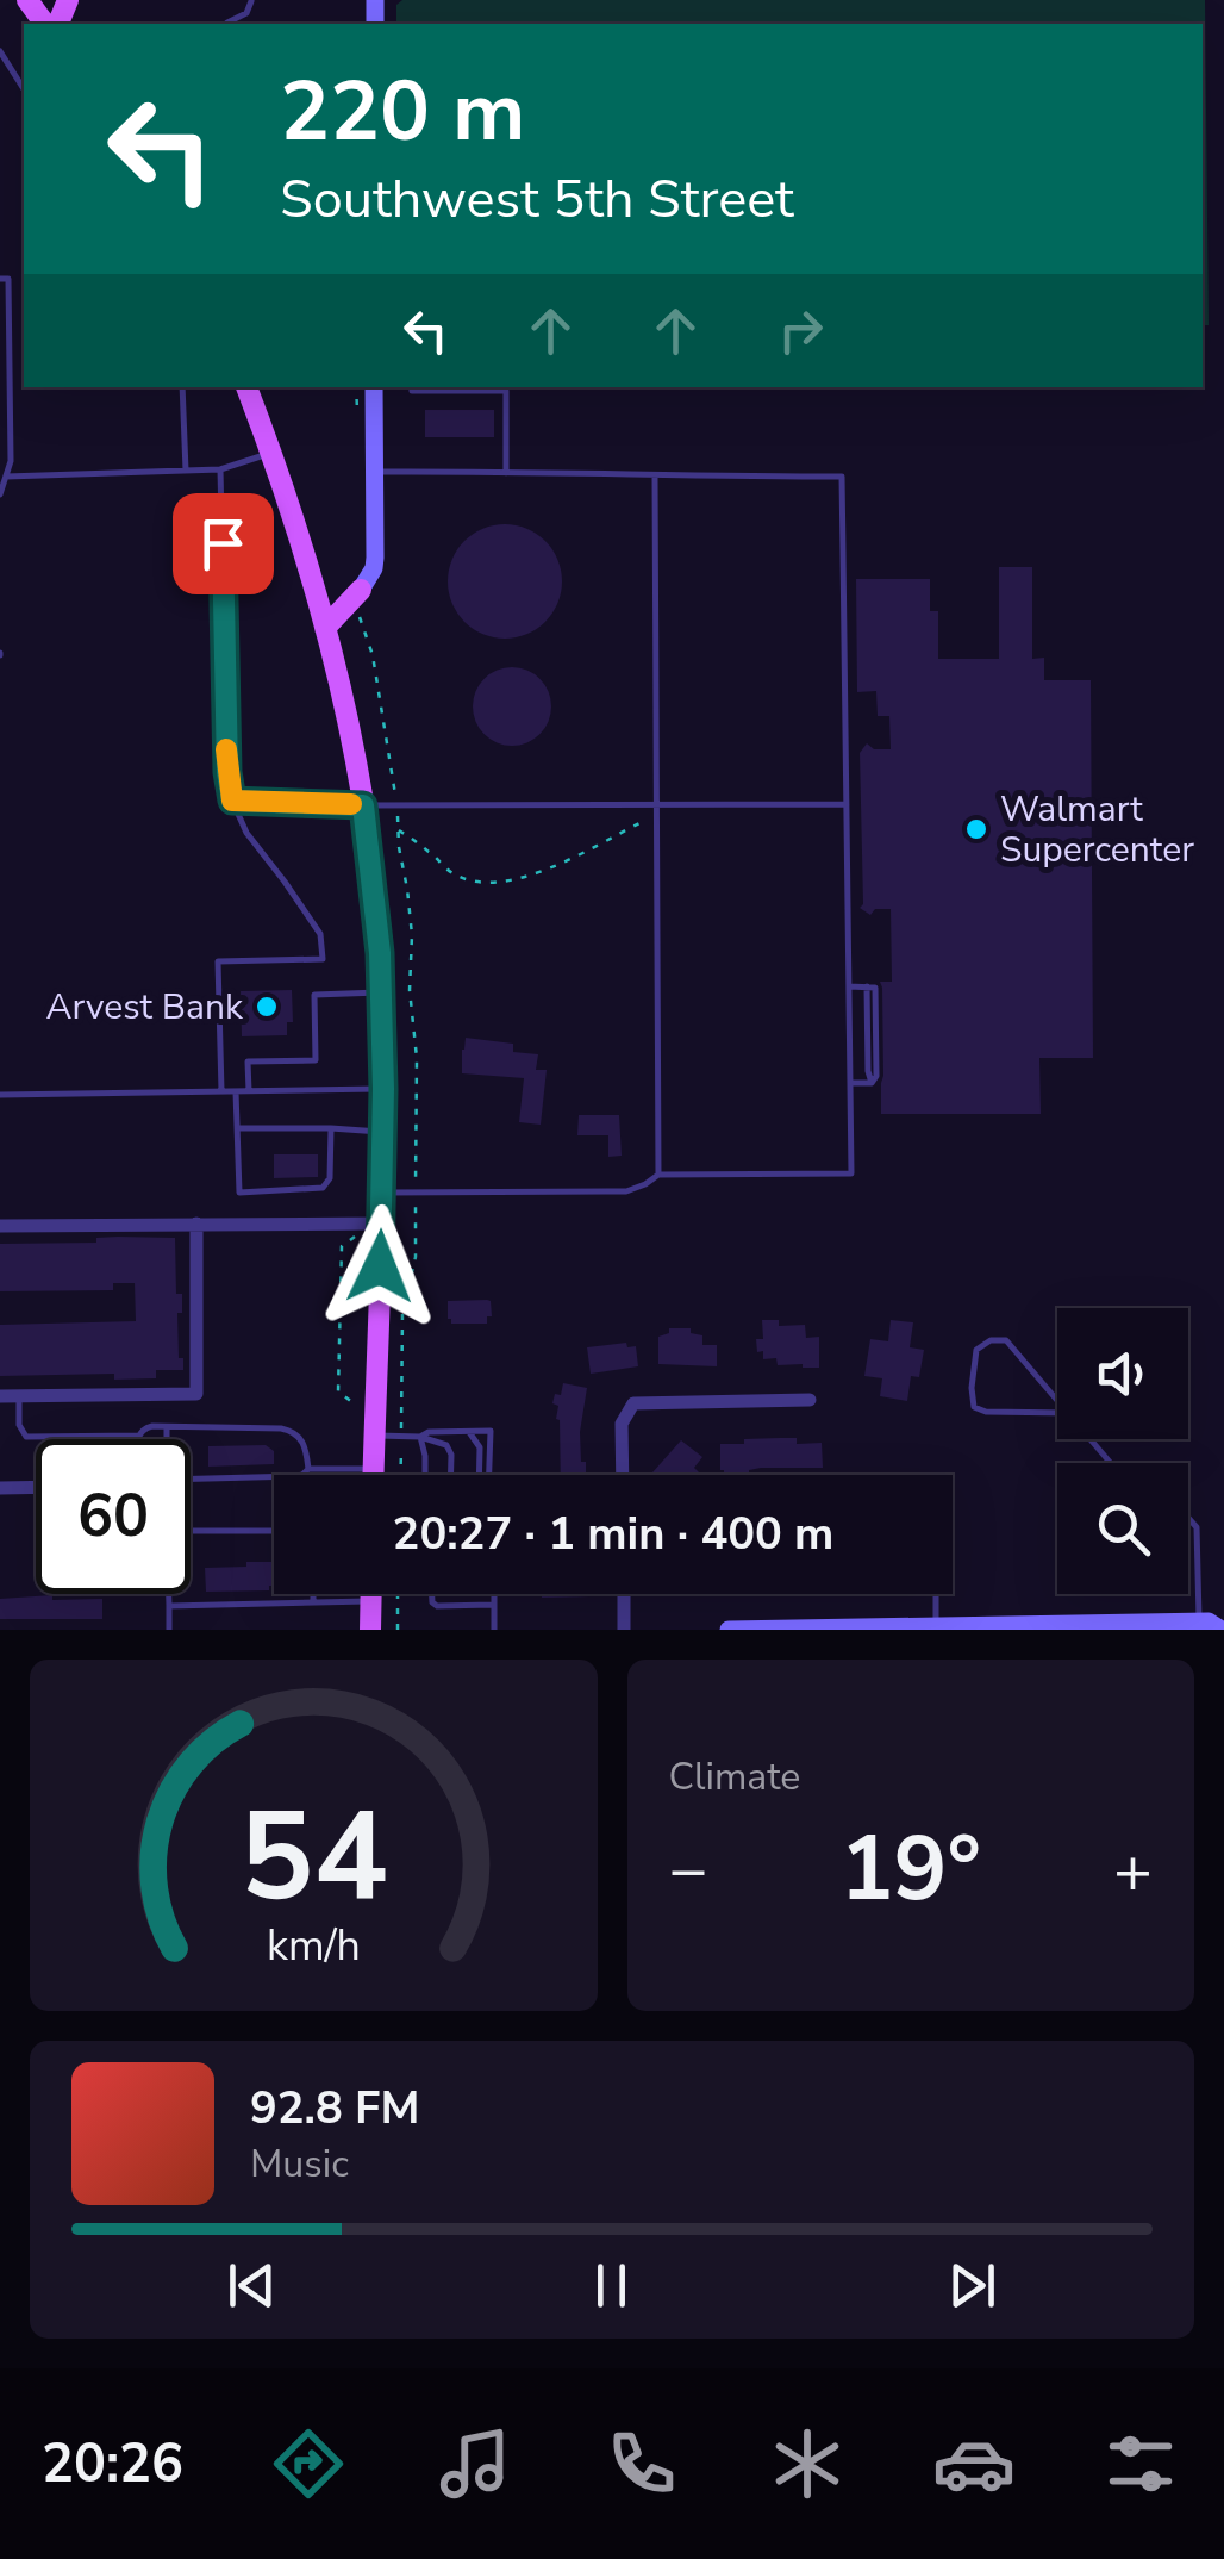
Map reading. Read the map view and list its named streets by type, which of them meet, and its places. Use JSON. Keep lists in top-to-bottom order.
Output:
{
  "places": ["Walmart Supercenter", "Arvest Bank"],
  "page": {
    "turn": ["220 m", "Southwest 5th Street"],
    "limit": "60",
    "trip": "20:27 · 1 min · 400 m",
    "tile": "Climate",
    "heat": ["−", "19°", "+"],
    "song": ["92.8 FM", "Music"],
    "tabs": "20:26",
    "gauge": ["54", "km/h"]
  }
}
